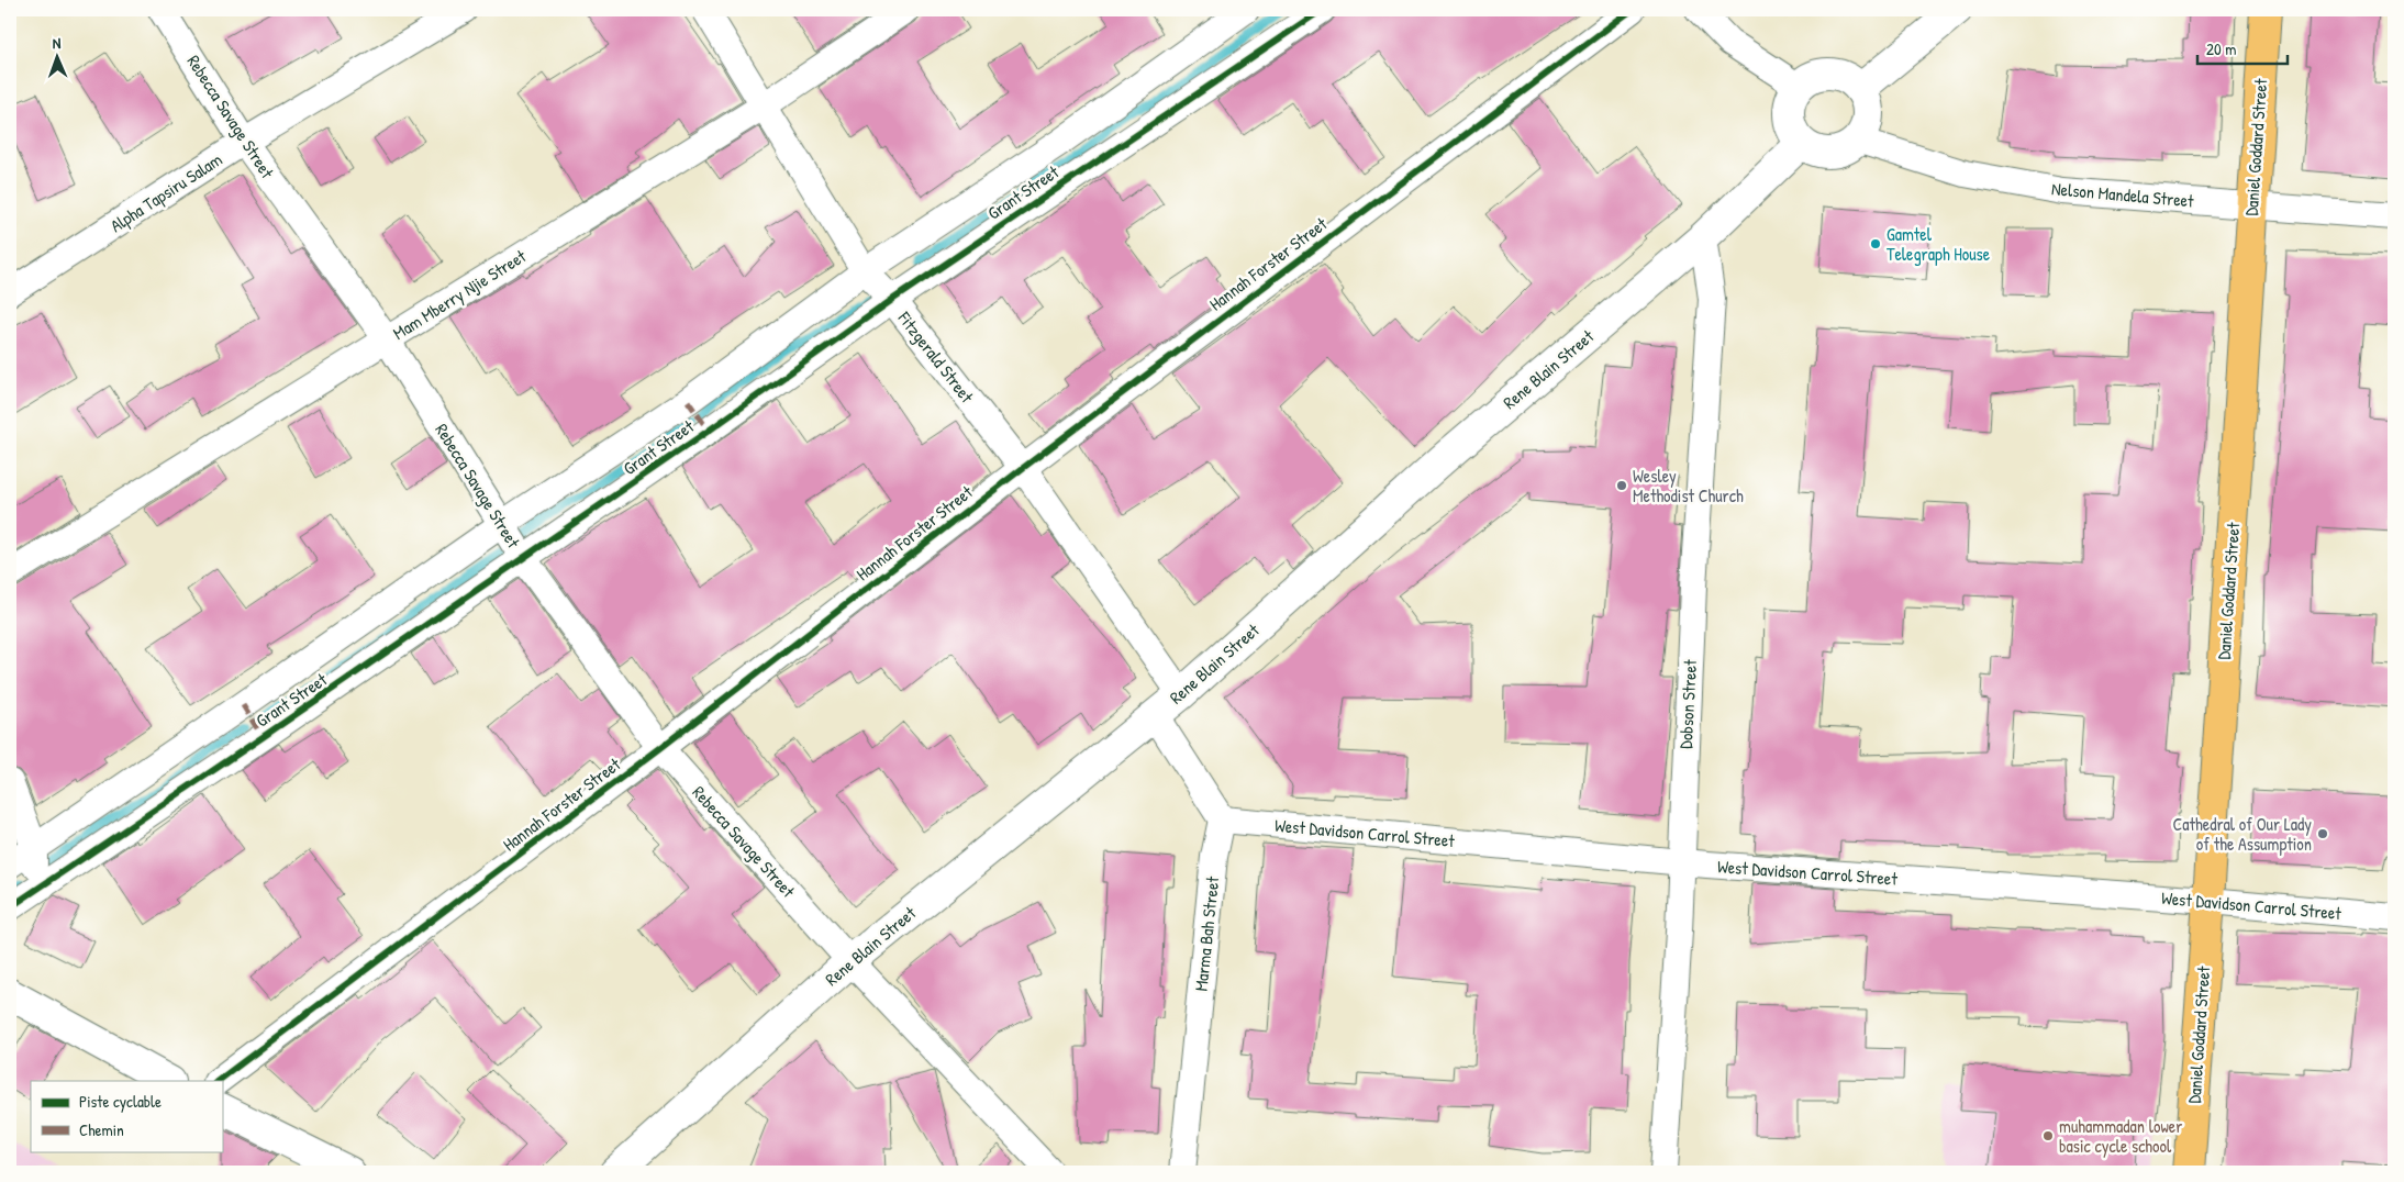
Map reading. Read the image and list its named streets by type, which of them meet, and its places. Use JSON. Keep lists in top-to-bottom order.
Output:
{
  "streets": {
    "highway": ["Daniel Goddard Street"],
    "street": [
      "Rebecca Savage Street",
      "Alpha Tapsiru Salam",
      "Grant Street",
      "Nelson Mandela Street",
      "Hannah Forster Street",
      "Mam Mberry Njie Street",
      "Fitzgerald Street",
      "Rene Blain Street",
      "Dobson Street",
      "West Davidson Carrol Street",
      "Marma Bah Street"
    ]
  },
  "crossings": [
    ["Rebecca Savage Street", "Alpha Tapsiru Salam"],
    ["Rebecca Savage Street", "Grant Street"],
    ["Rebecca Savage Street", "Hannah Forster Street"],
    ["Rebecca Savage Street", "Mam Mberry Njie Street"],
    ["Rebecca Savage Street", "Rene Blain Street"],
    ["Daniel Goddard Street", "Nelson Mandela Street"],
    ["Daniel Goddard Street", "West Davidson Carrol Street"],
    ["Grant Street", "Fitzgerald Street"],
    ["Nelson Mandela Street", "Rene Blain Street"],
    ["Hannah Forster Street", "Fitzgerald Street"],
    ["Mam Mberry Njie Street", "Fitzgerald Street"],
    ["Fitzgerald Street", "Rene Blain Street"],
    ["Rene Blain Street", "Dobson Street"],
    ["Dobson Street", "West Davidson Carrol Street"],
    ["West Davidson Carrol Street", "Marma Bah Street"]
  ],
  "places": [
    "Gamtel Telegraph House",
    "Wesley Methodist Church",
    "Cathedral of Our Lady of the Assumption",
    "muhammadan lower basic cycle school"
  ],
  "legend": ["Piste cyclable", "Chemin"],
  "scale_bar": "20 m",
  "north": "top"
}
